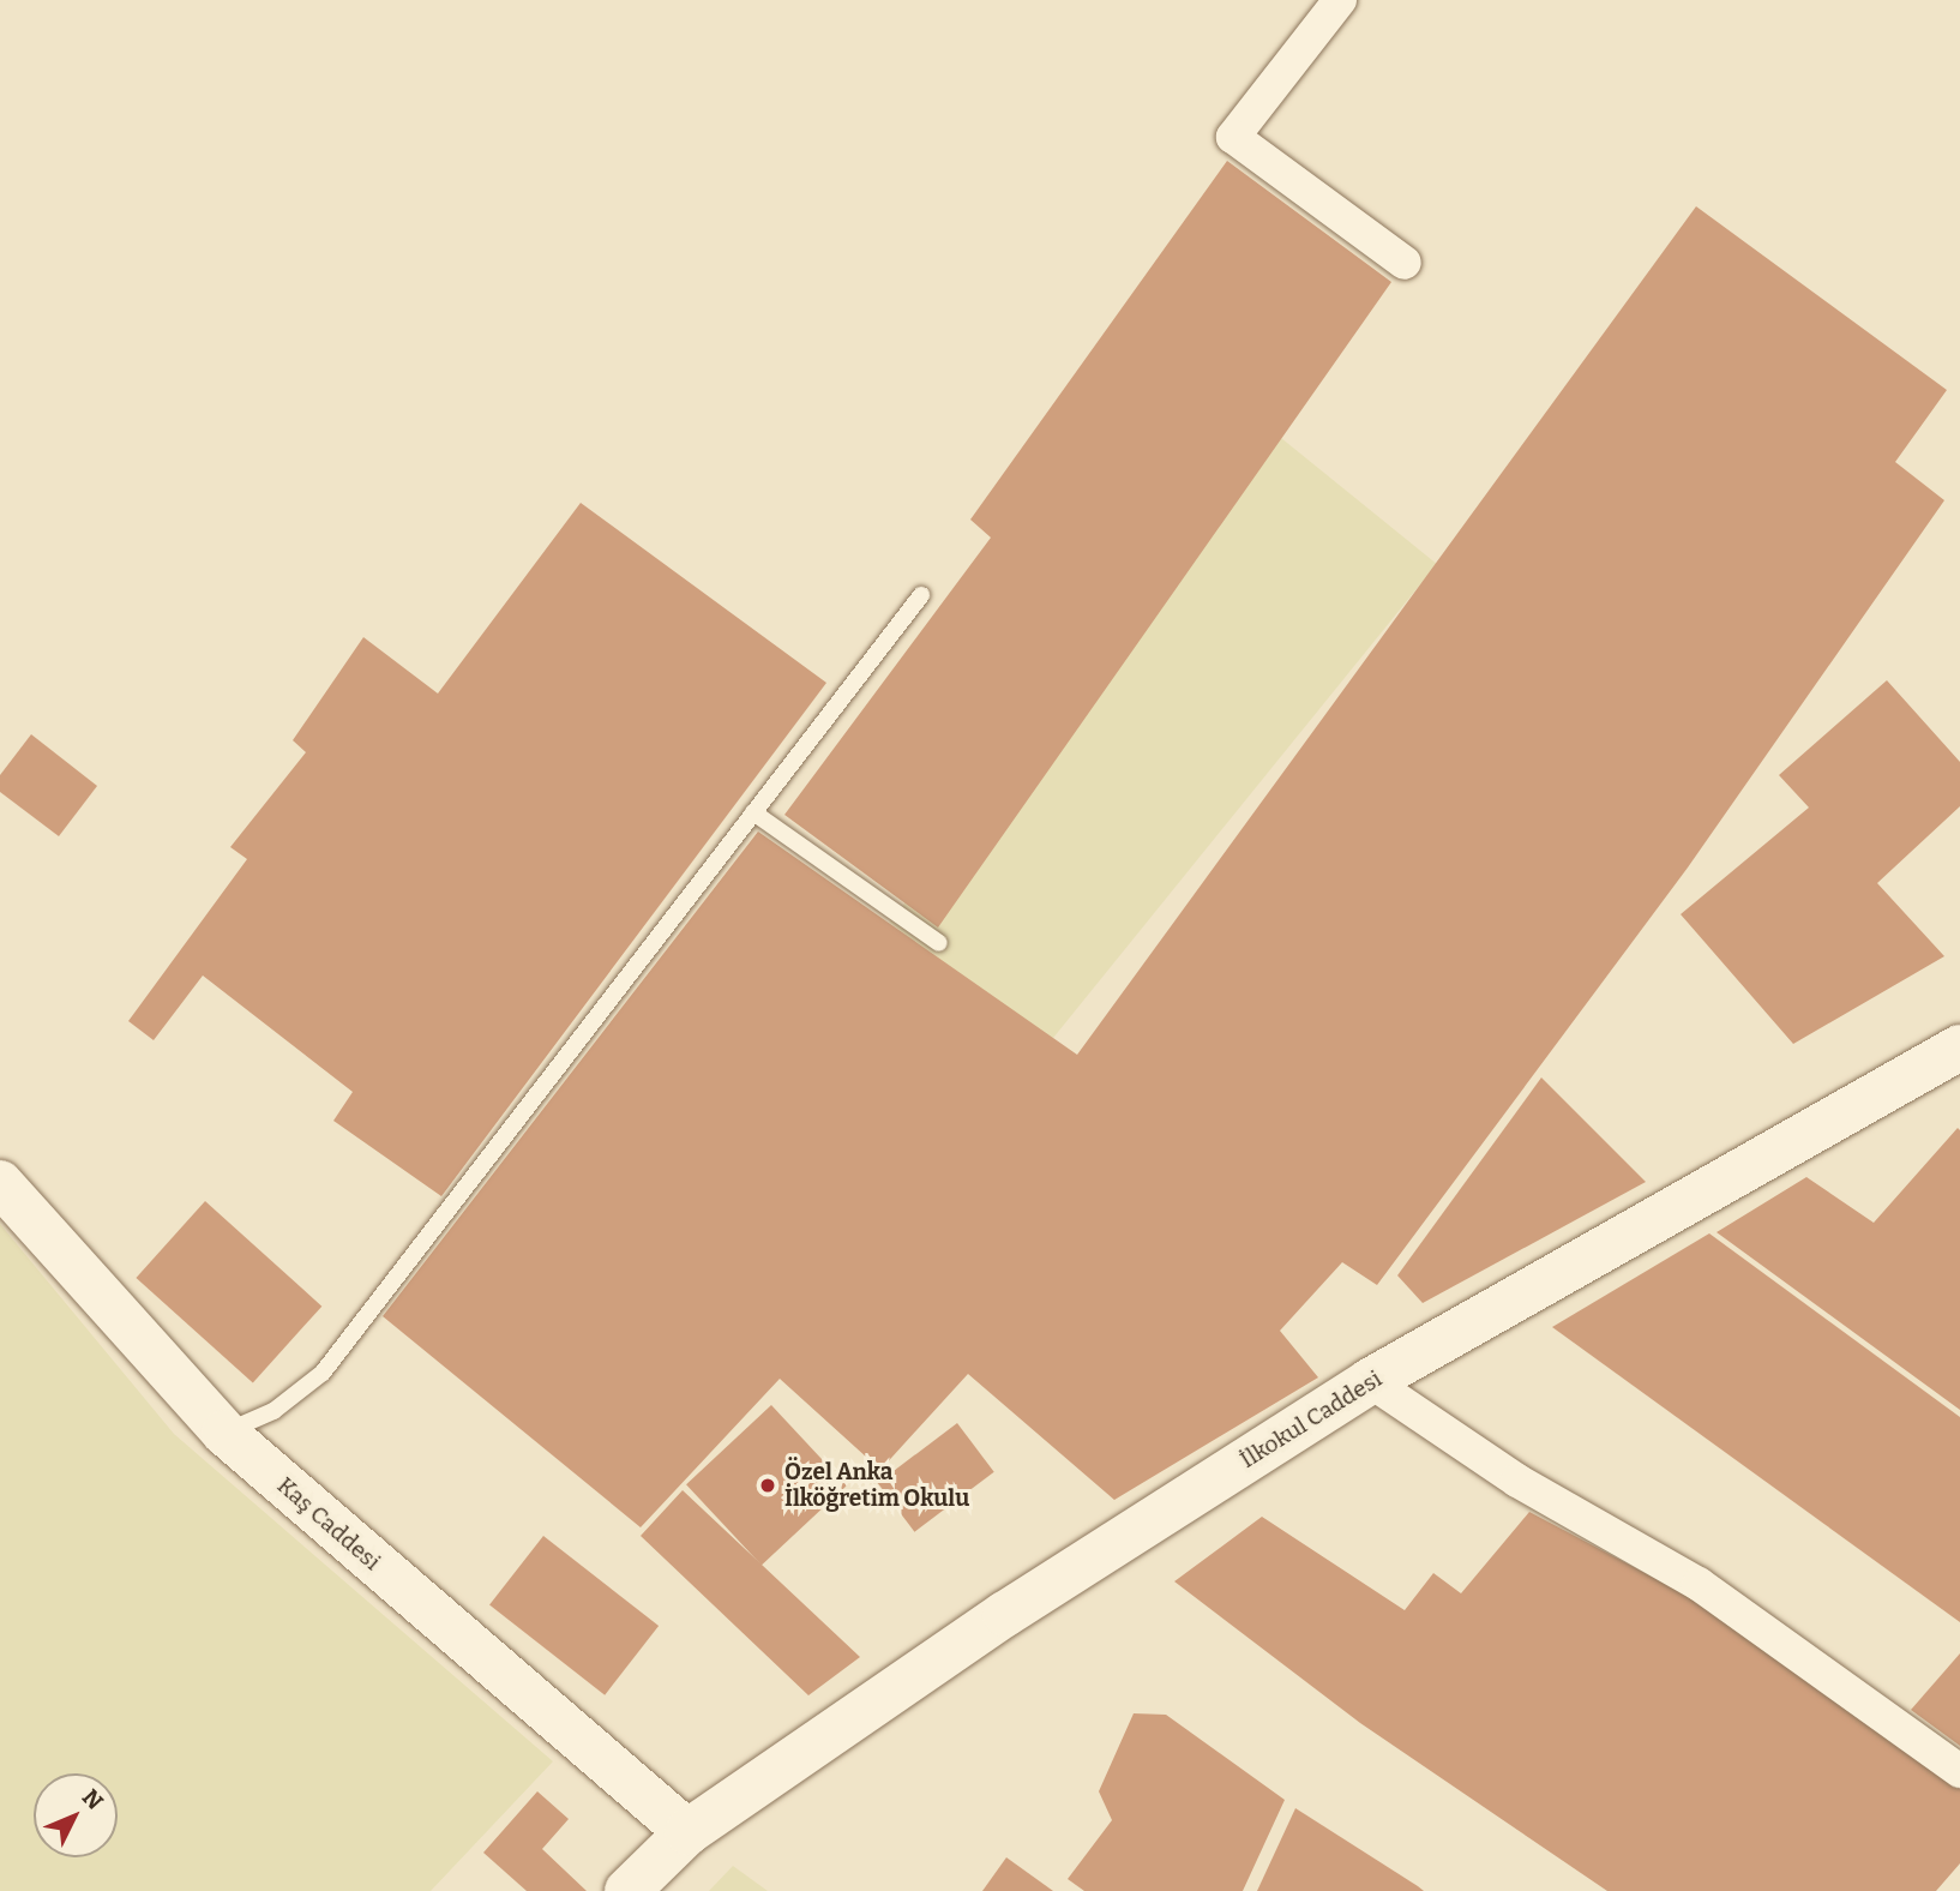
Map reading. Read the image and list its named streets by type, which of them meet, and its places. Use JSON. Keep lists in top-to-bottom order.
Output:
{
  "streets": {
    "street": ["İlkokul Caddesi", "Kaş Caddesi"]
  },
  "crossings": [
    ["İlkokul Caddesi", "Kaş Caddesi"]
  ],
  "places": ["Özel Anka İlköğretim Okulu"],
  "north": "top right"
}
